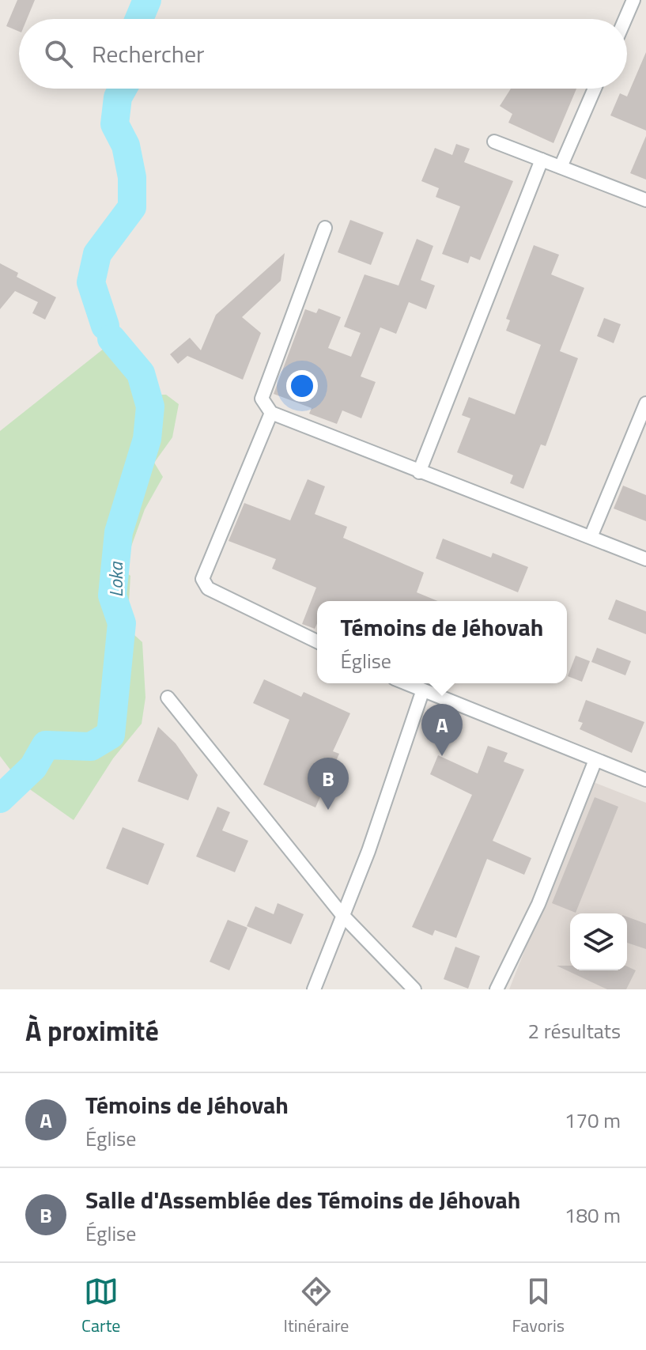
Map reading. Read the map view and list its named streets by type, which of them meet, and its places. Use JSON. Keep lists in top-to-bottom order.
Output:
{
  "water": ["Loka"],
  "page": {
    "search": "Rechercher",
    "popup": ["Témoins de Jéhovah", "Église"],
    "pins": ["A", "B"],
    "heading": ["À proximité", "2 résultats"],
    "list": [
      {
        "mark": "A",
        "name": "Témoins de Jéhovah",
        "note": "Église",
        "value": "170 m"
      },
      {
        "mark": "B",
        "name": "Salle d'Assemblée des Témoins de Jéhovah",
        "note": "Église",
        "value": "180 m"
      }
    ],
    "nav": ["Carte", "Itinéraire", "Favoris"]
  }
}
